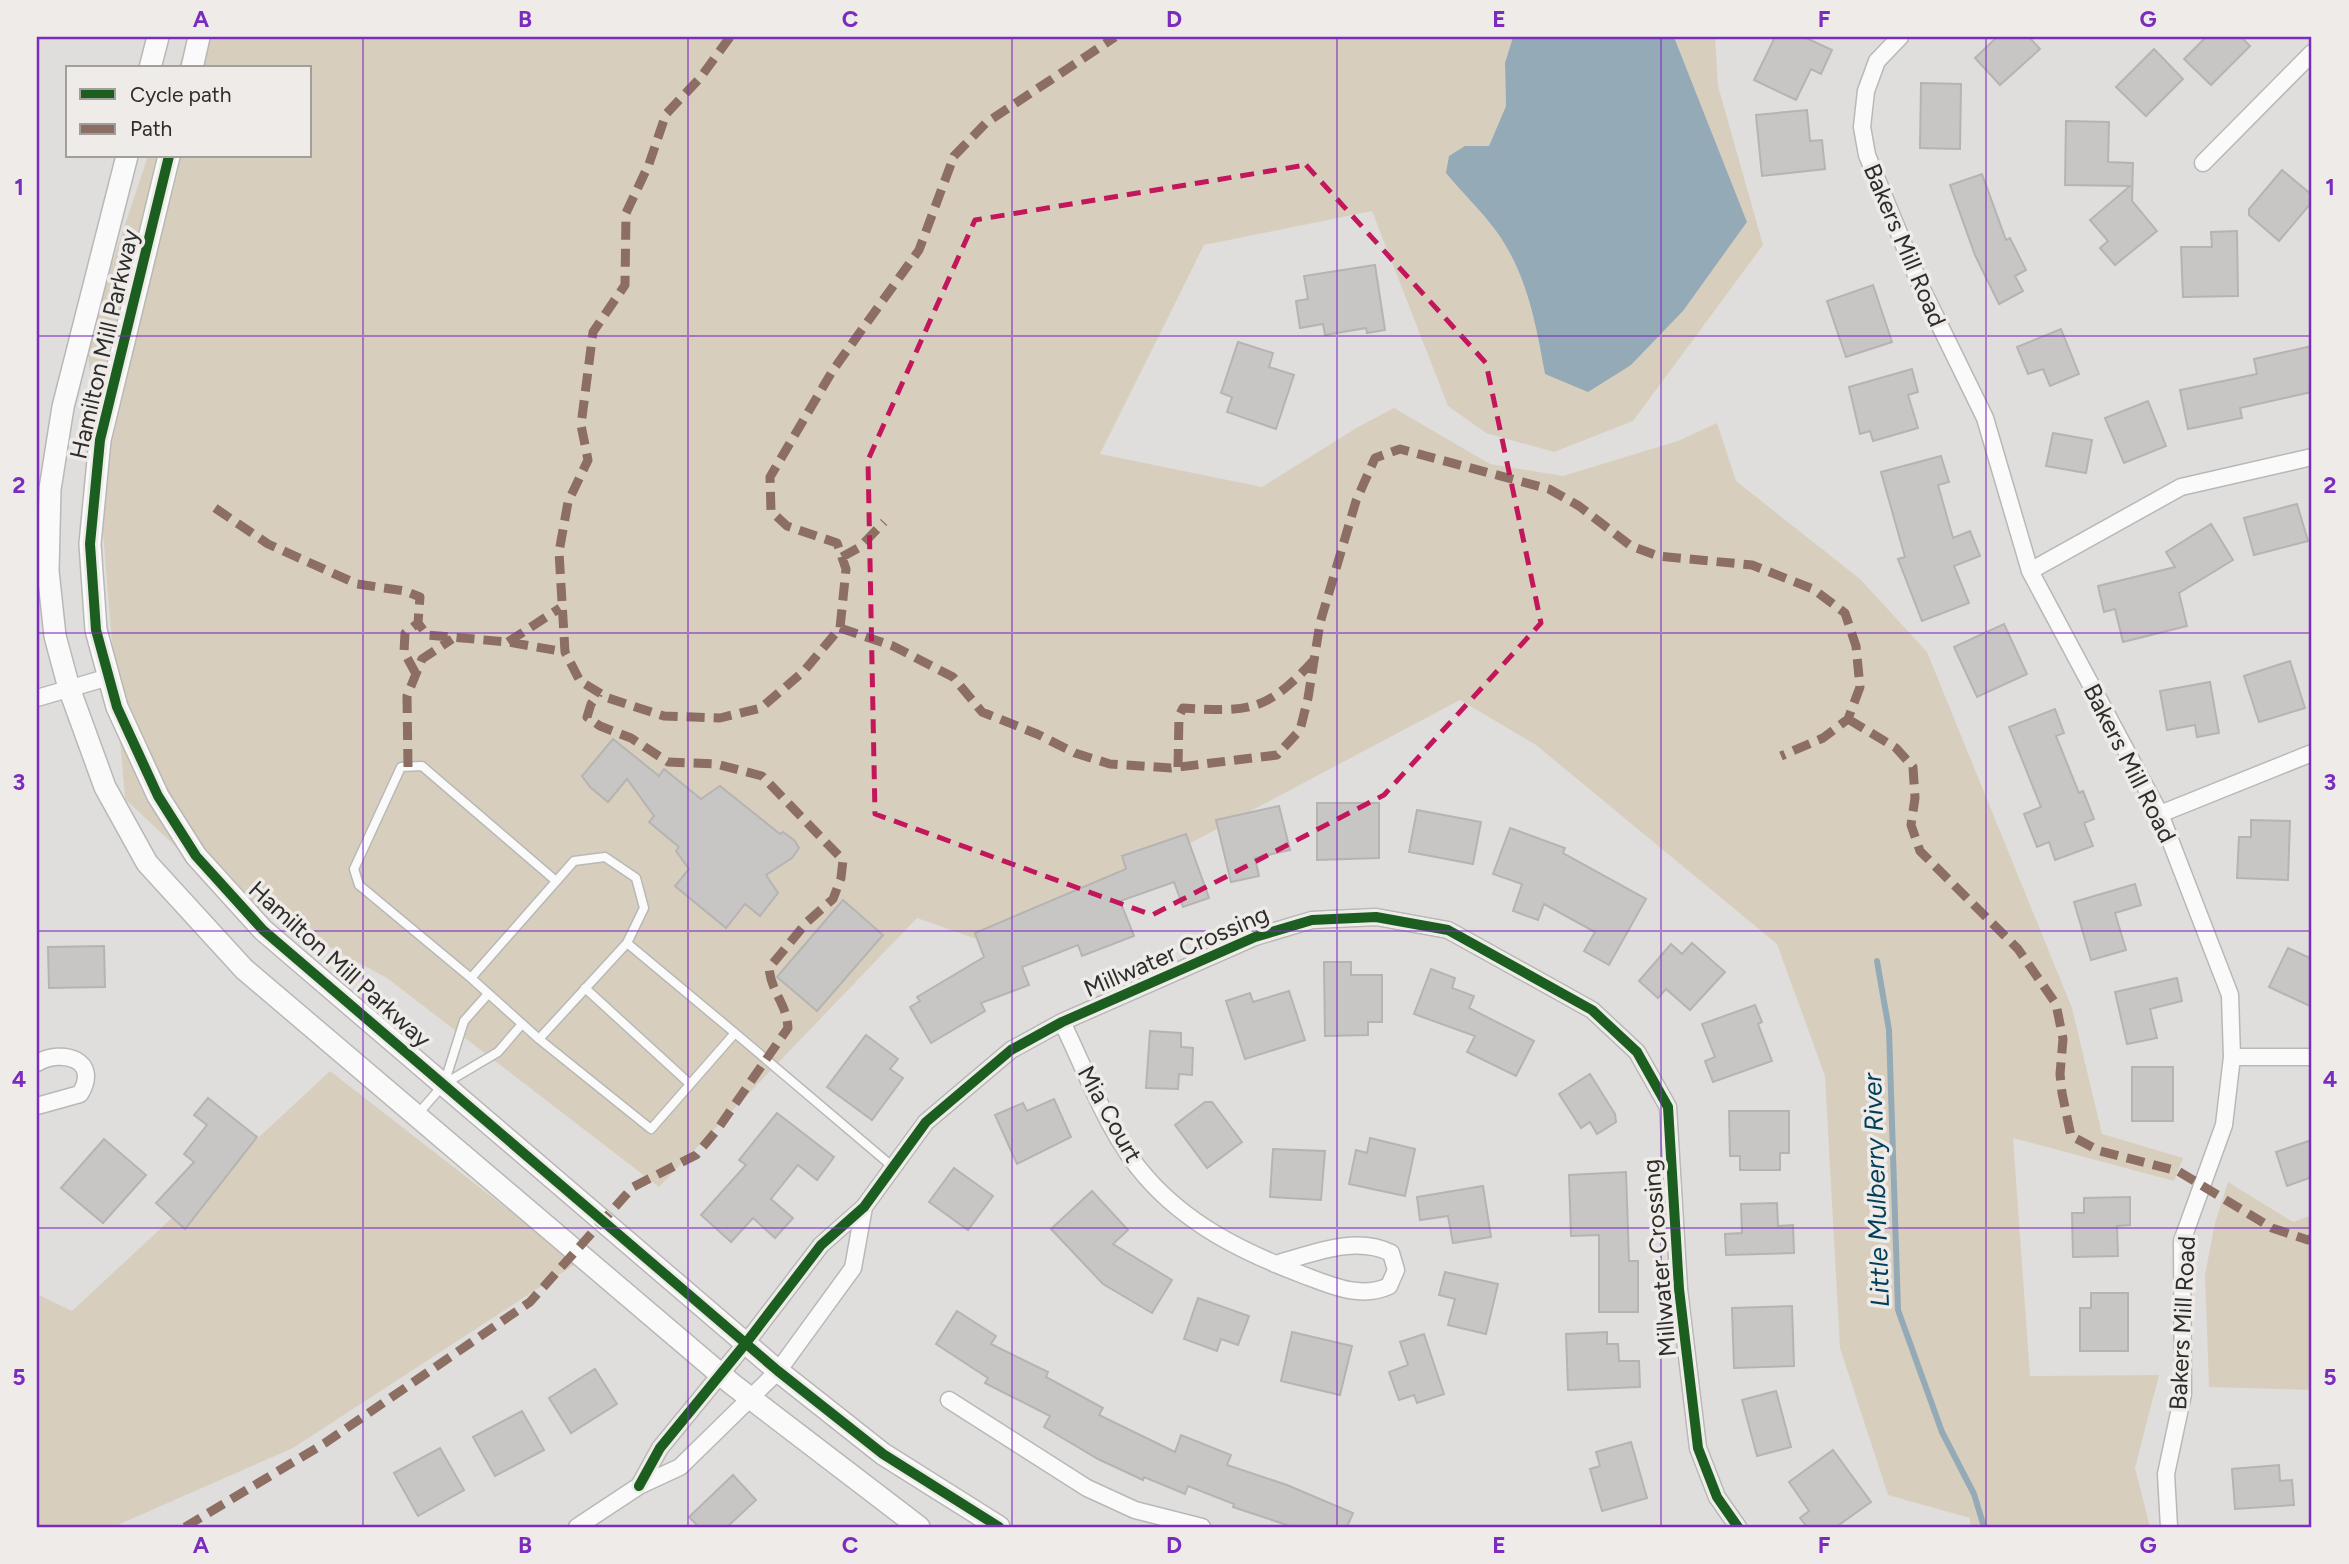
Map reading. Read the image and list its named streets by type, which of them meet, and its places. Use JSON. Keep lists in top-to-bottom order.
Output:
{
  "streets": {
    "street": [
      "Bakers Mill Road",
      "Hamilton Mill Parkway",
      "Millwater Crossing",
      "Mia Court"
    ]
  },
  "crossings": [
    ["Hamilton Mill Parkway", "Millwater Crossing"],
    ["Millwater Crossing", "Mia Court"]
  ],
  "water": ["Little Mulberry River"],
  "legend": ["Cycle path", "Path"],
  "grid": {
    "columns": [
      "A",
      "B",
      "C",
      "D",
      "E",
      "F",
      "G"
    ],
    "rows": [
      "1",
      "2",
      "3",
      "4",
      "5"
    ]
  }
}
